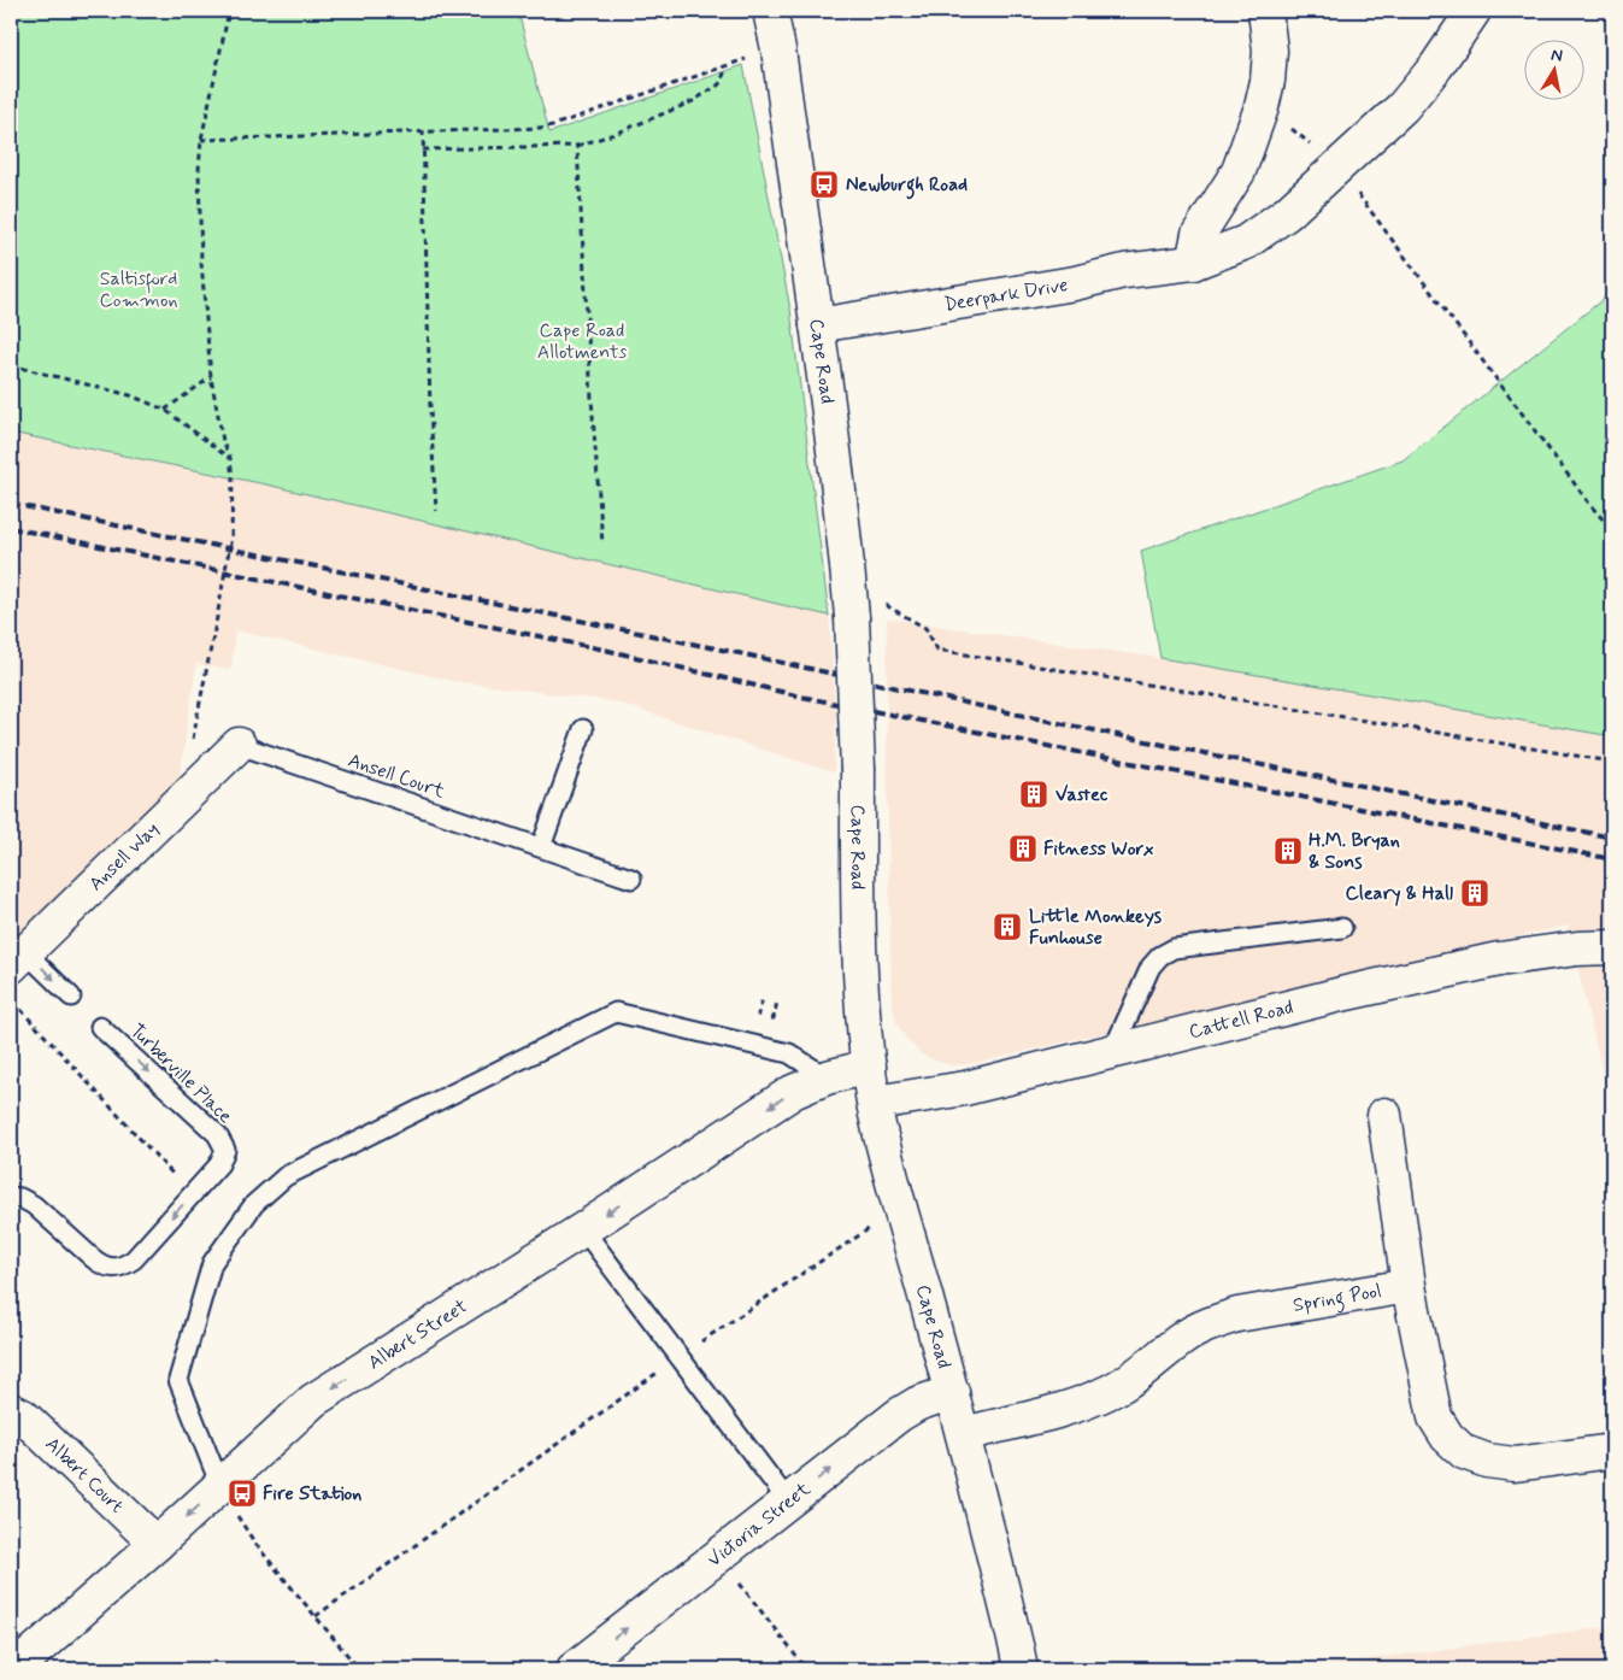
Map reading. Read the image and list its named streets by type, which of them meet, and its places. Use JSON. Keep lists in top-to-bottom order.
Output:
{
  "streets": {
    "street": [
      "Deerpark Drive",
      "Cape Road",
      "Ansell Way",
      "Cattell Road",
      "Spring Pool",
      "Albert Street",
      "Albert Court",
      "Victoria Street"
    ],
    "lane": ["Ansell Court", "Turberville Place"]
  },
  "crossings": [
    ["Deerpark Drive", "Cape Road"],
    ["Cape Road", "Cattell Road"],
    ["Cape Road", "Spring Pool"],
    ["Cape Road", "Albert Street"],
    ["Cape Road", "Victoria Street"],
    ["Ansell Court", "Ansell Way"],
    ["Albert Street", "Albert Court"]
  ],
  "one_way": ["Albert Street", "Victoria Street"],
  "parks": ["Saltisford Common", "Cape Road Allotments"],
  "places": {
    "bus stop": ["Newburgh Road", "Fire Station"],
    "building": [
      "Vastec",
      "Fitness Worx",
      "H.M. Bryan & Sons",
      "Cleary & Hall",
      "Little Monkeys Funhouse"
    ]
  },
  "north": "top"
}
